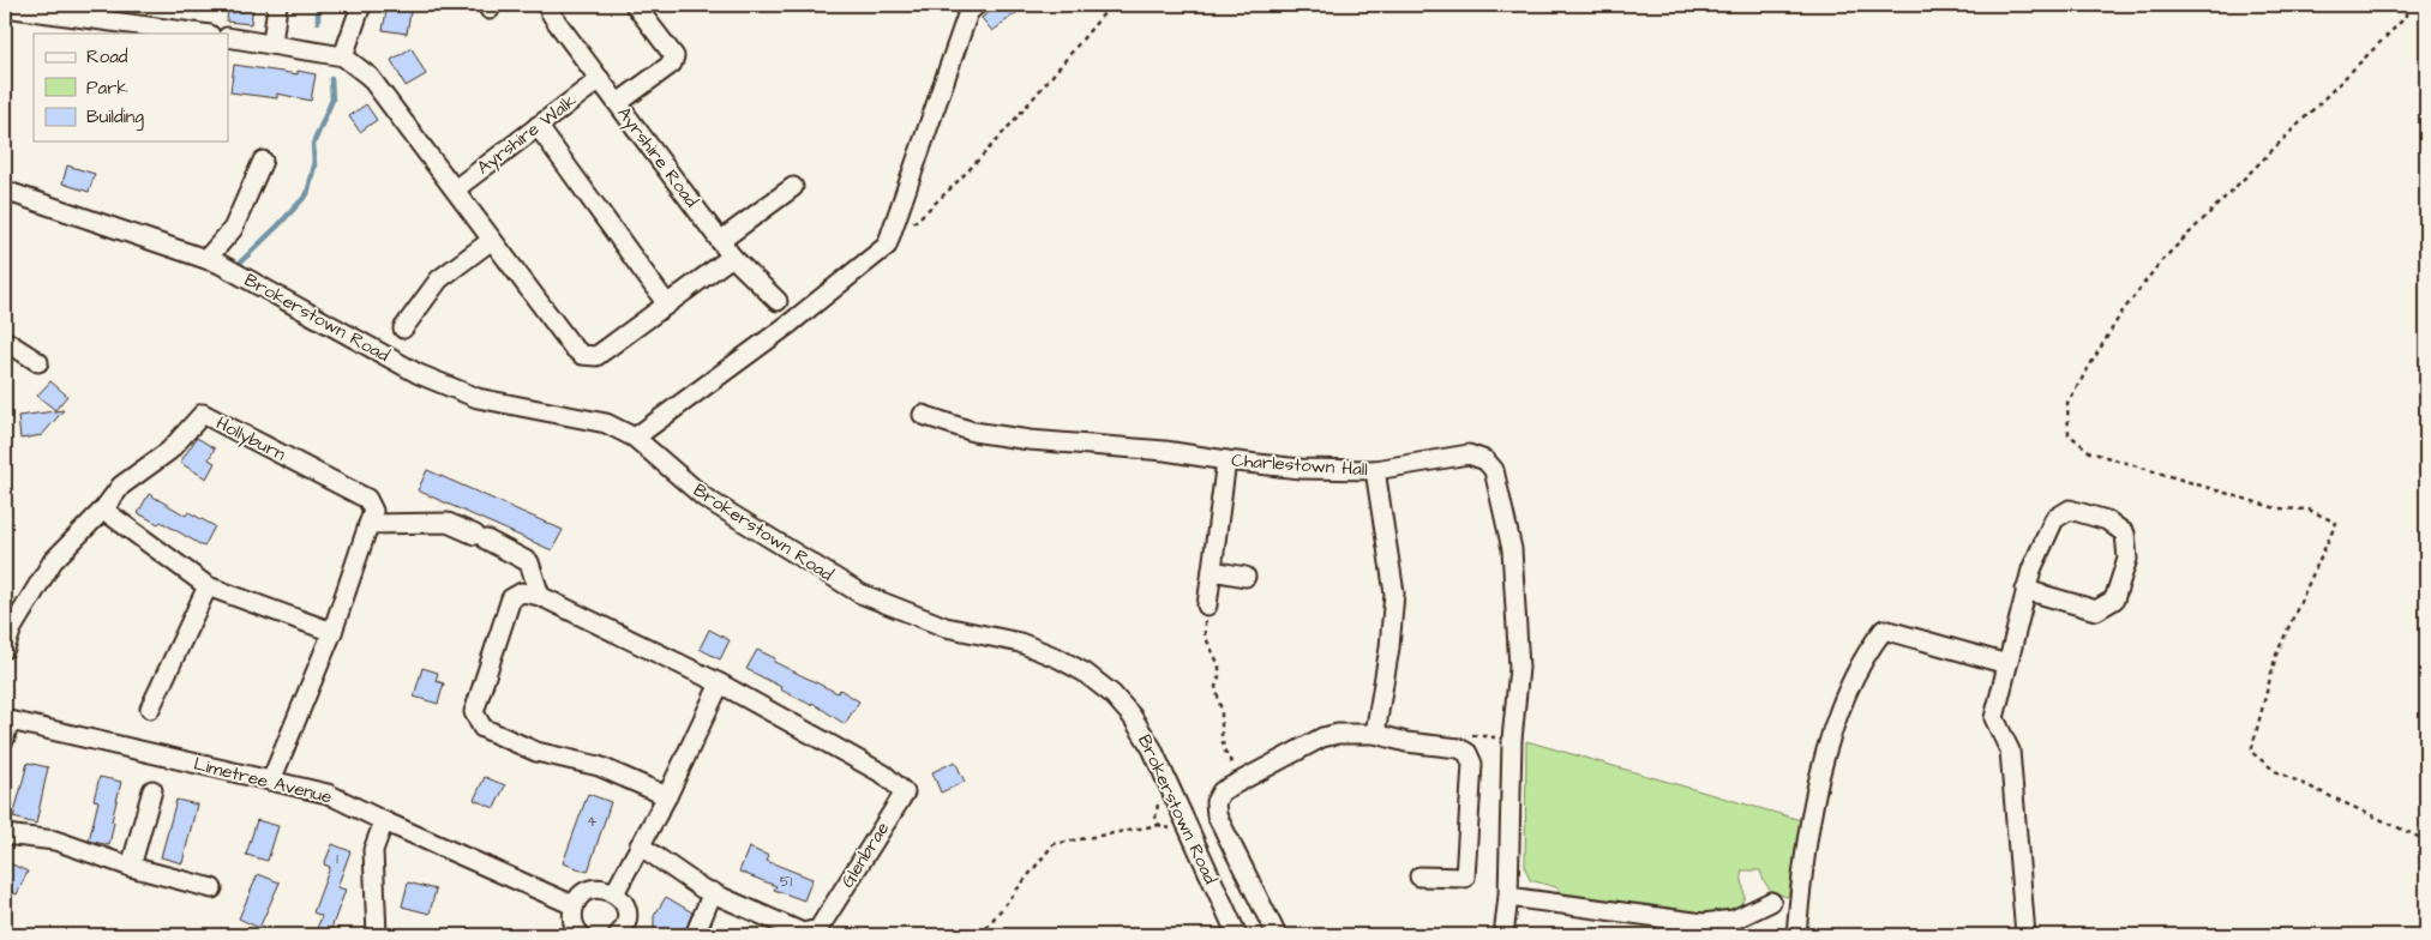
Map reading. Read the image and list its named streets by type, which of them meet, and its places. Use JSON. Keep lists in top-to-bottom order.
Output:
{
  "streets": {
    "street": [
      "Ayrshire Walk",
      "Ayrshire Road",
      "Brokerstown Road",
      "Hollyburn",
      "Charlestown Hall",
      "Limetree Avenue",
      "Glenbrae"
    ]
  },
  "crossings": [
    ["Ayrshire Walk", "Ayrshire Road"],
    ["Hollyburn", "Limetree Avenue"]
  ],
  "house_numbers": ["4", "1", "51"],
  "legend": ["Road", "Park", "Building"]
}
